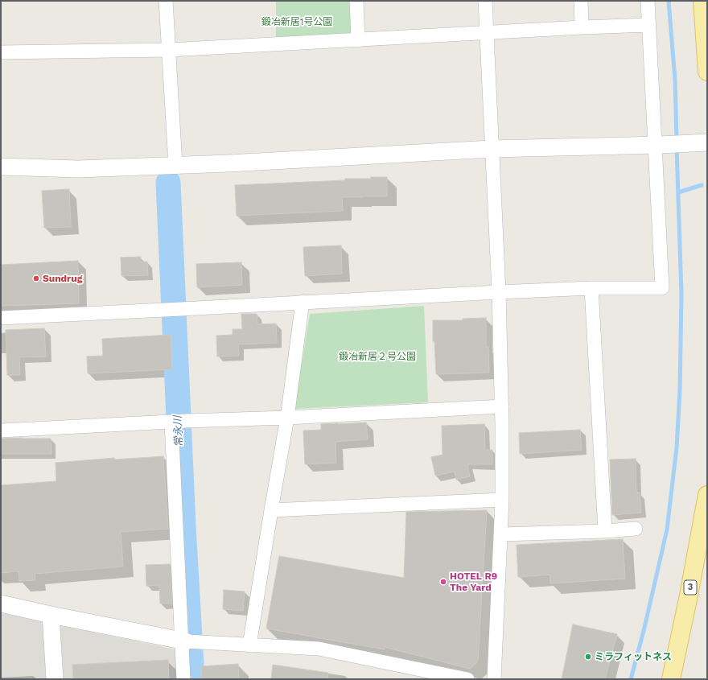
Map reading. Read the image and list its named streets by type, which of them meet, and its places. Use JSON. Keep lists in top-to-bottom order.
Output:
{
  "streets": {
    "main road": ["3"]
  },
  "water": ["常永川"],
  "parks": ["鍛冶新居1号公園", "鍛冶新居２号公園"],
  "places": ["Sundrug", "HOTEL R9 The Yard", "ミラフィットネス"]
}
